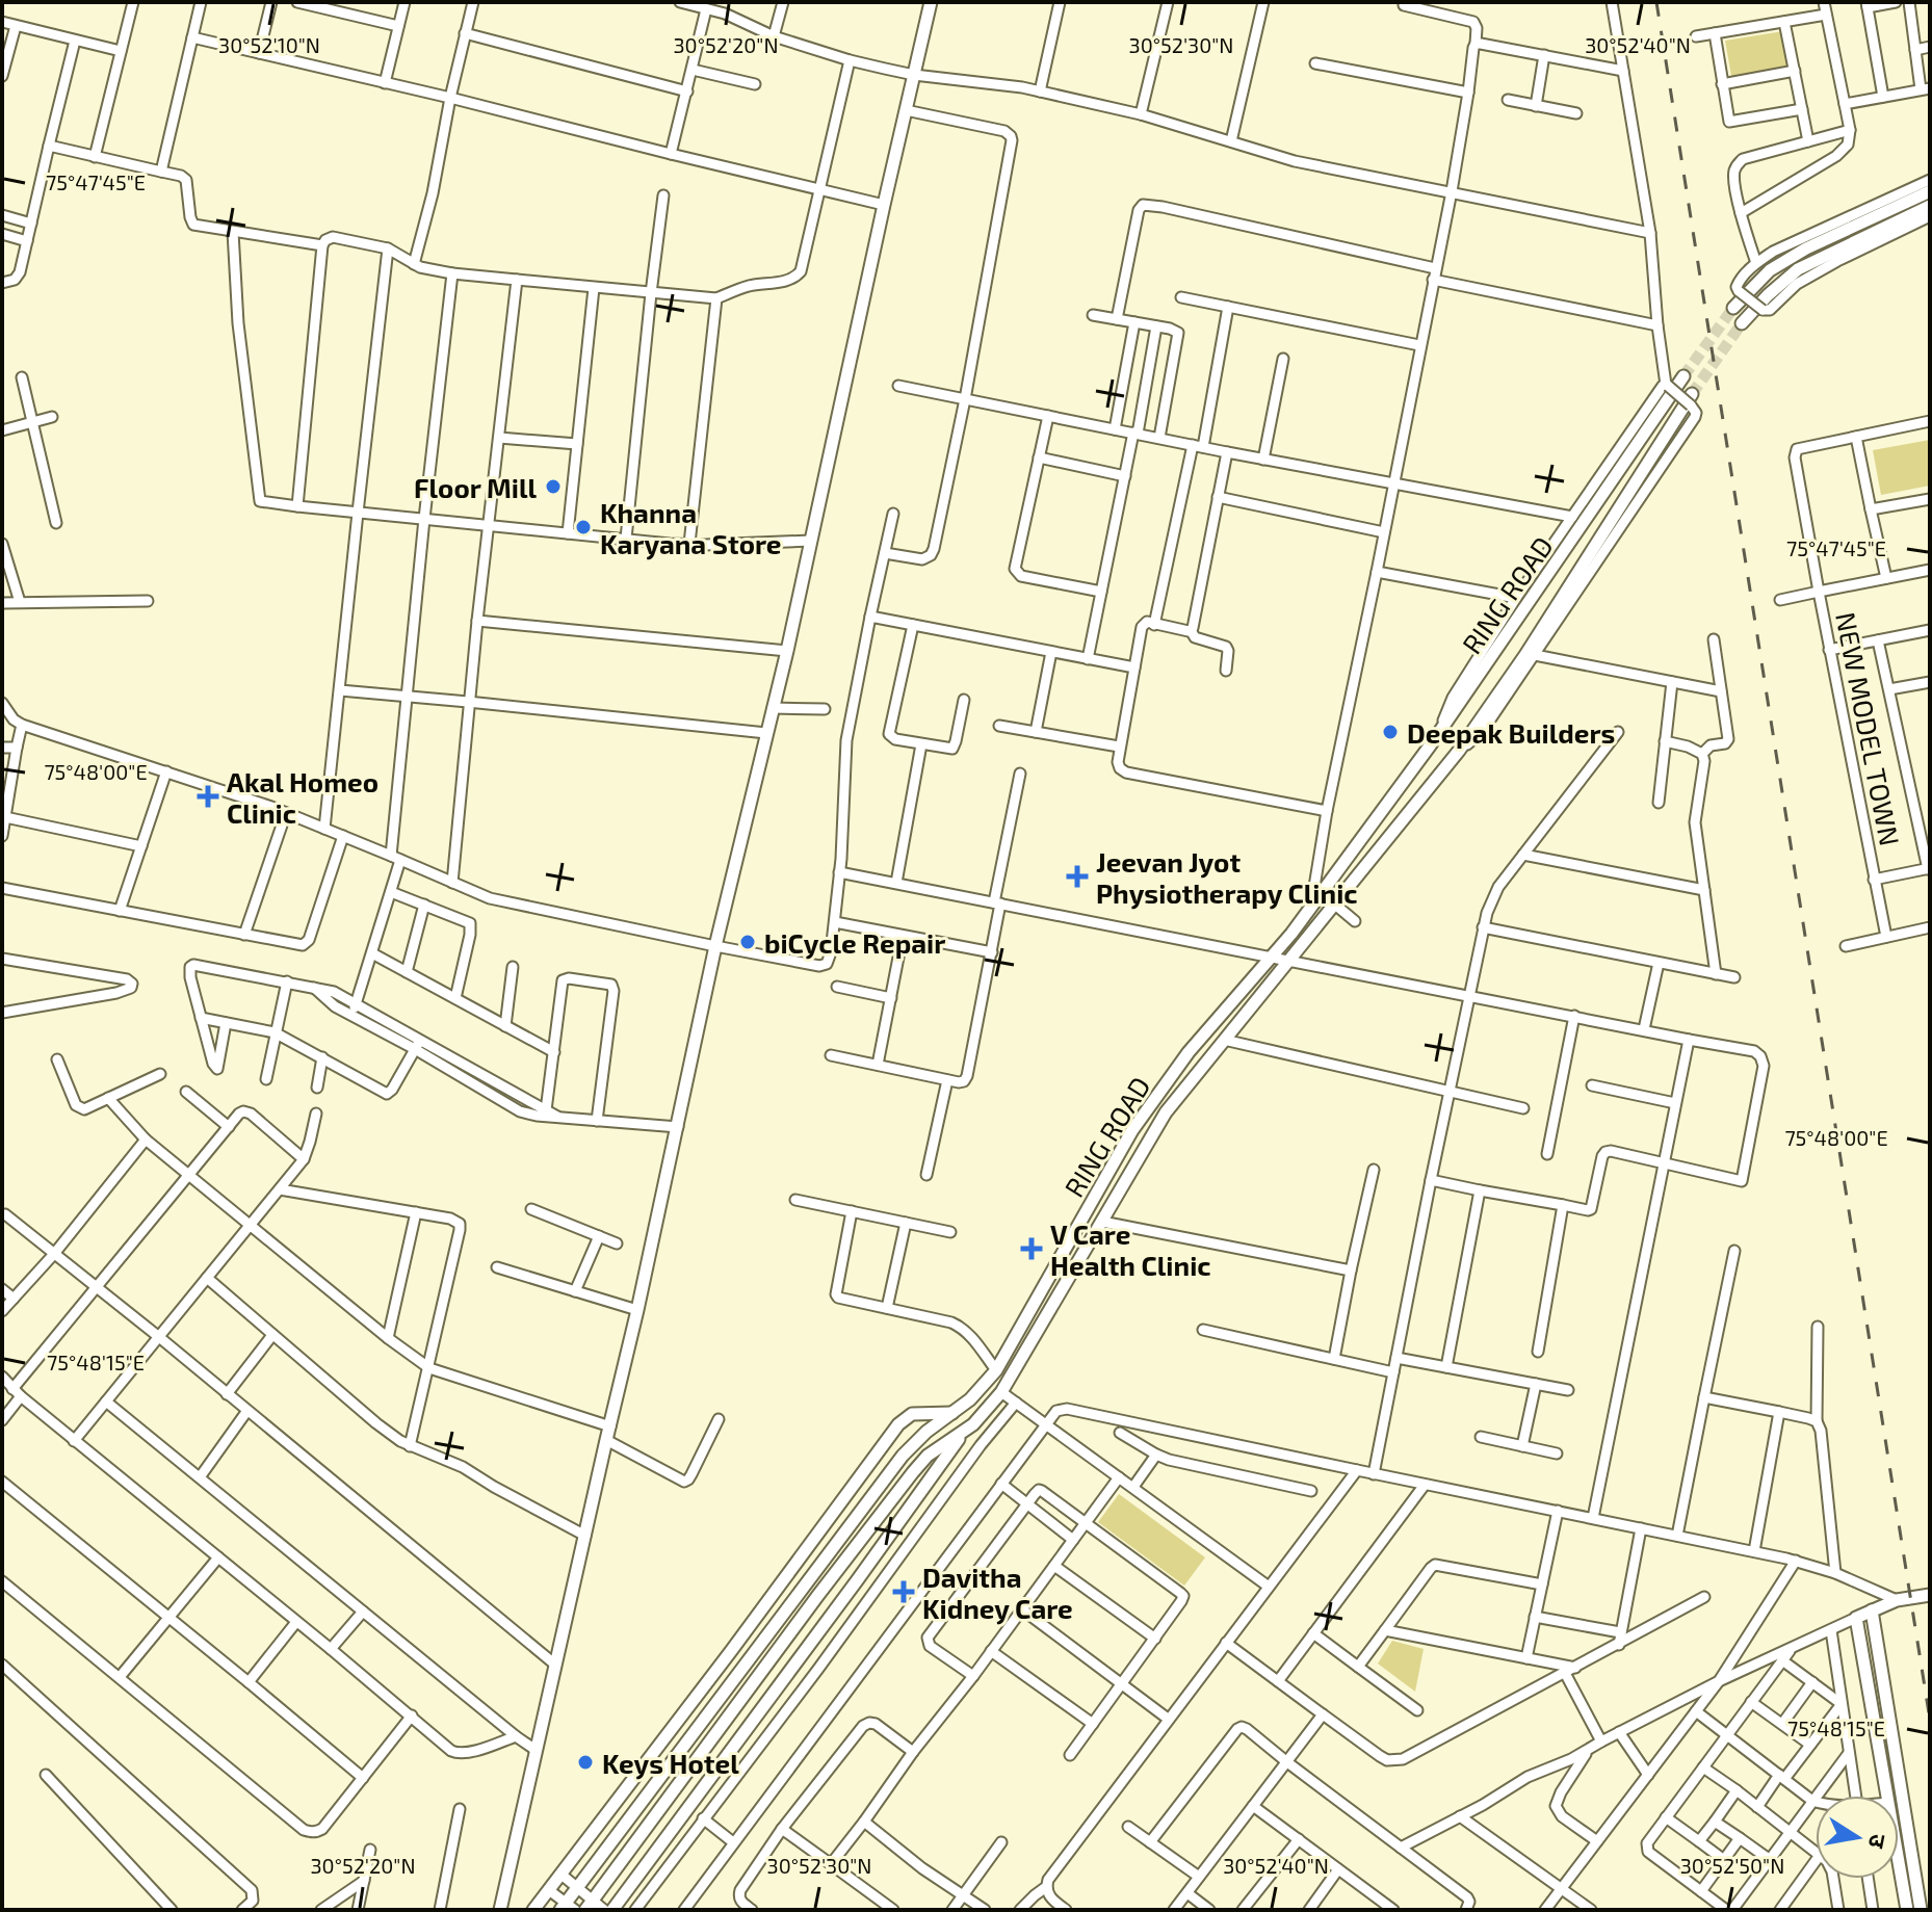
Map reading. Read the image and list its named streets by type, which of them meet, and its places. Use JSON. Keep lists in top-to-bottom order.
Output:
{
  "streets": {
    "street": ["RING ROAD", "NEW MODEL TOWN"]
  },
  "places": {
    "other": [
      "Floor Mill",
      "Khanna Karyana Store",
      "Deepak Builders",
      "biCycle Repair",
      "Keys Hotel"
    ],
    "health": [
      "Akal Homeo Clinic",
      "Jeevan Jyot Physiotherapy Clinic",
      "V Care Health Clinic",
      "Davitha Kidney Care"
    ]
  },
  "north": "right",
  "coordinates": [
    "30°52'10\"N",
    "30°52'20\"N",
    "30°52'30\"N",
    "30°52'40\"N",
    "75°47'45\"E",
    "75°48'00\"E",
    "75°48'15\"E",
    "30°52'50\"N"
  ]
}
